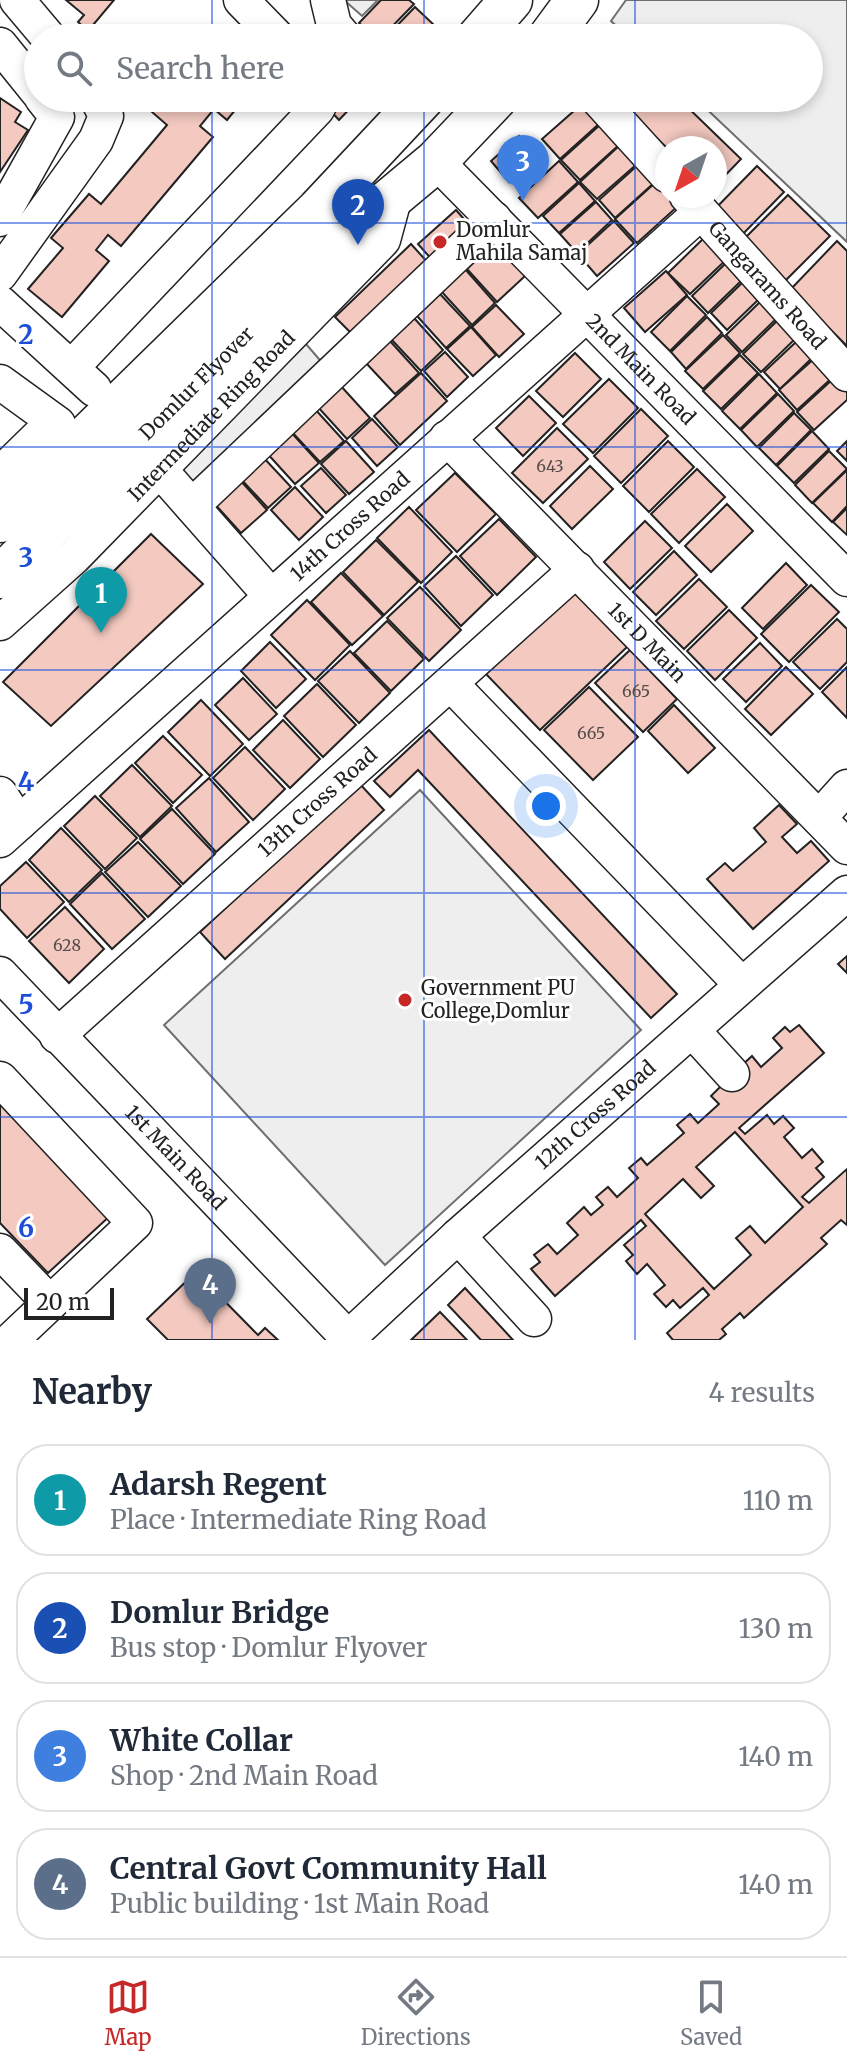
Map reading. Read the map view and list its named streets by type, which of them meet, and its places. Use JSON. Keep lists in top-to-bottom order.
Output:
{
  "streets": {
    "main road": ["Domlur Flyover"],
    "street": [
      "Gangarams Road",
      "2nd Main Road",
      "Intermediate Ring Road",
      "14th Cross Road",
      "1st D Main",
      "13th Cross Road",
      "12th Cross Road",
      "1st Main Road"
    ]
  },
  "crossings": [
    ["2nd Main Road", "Domlur Flyover"],
    ["2nd Main Road", "14th Cross Road"],
    ["Domlur Flyover", "Intermediate Ring Road"],
    ["14th Cross Road", "1st D Main"],
    ["1st D Main", "13th Cross Road"],
    ["13th Cross Road", "1st Main Road"],
    ["12th Cross Road", "1st Main Road"]
  ],
  "places": ["Domlur Mahila Samaj", "Government PU College,Domlur"],
  "house_numbers": [
    "643",
    "665",
    "665",
    "628"
  ],
  "scale_bar": "20 m",
  "north": "bottom left",
  "page": {
    "search": "Search here",
    "pins": [
      "3",
      "2",
      "1",
      "4"
    ],
    "scale": "20 m",
    "heading": ["Nearby", "4 results"],
    "list": [
      {
        "mark": "1",
        "name": "Adarsh Regent",
        "note": "Place · Intermediate Ring Road",
        "value": "110 m"
      },
      {
        "mark": "2",
        "name": "Domlur Bridge",
        "note": "Bus stop · Domlur Flyover",
        "value": "130 m"
      },
      {
        "mark": "3",
        "name": "White Collar",
        "note": "Shop · 2nd Main Road",
        "value": "140 m"
      },
      {
        "mark": "4",
        "name": "Central Govt Community Hall",
        "note": "Public building · 1st Main Road",
        "value": "140 m"
      }
    ],
    "nav": ["Map", "Directions", "Saved"]
  },
  "grid": {
    "rows": [
      "2",
      "3",
      "4",
      "5",
      "6"
    ]
  }
}
